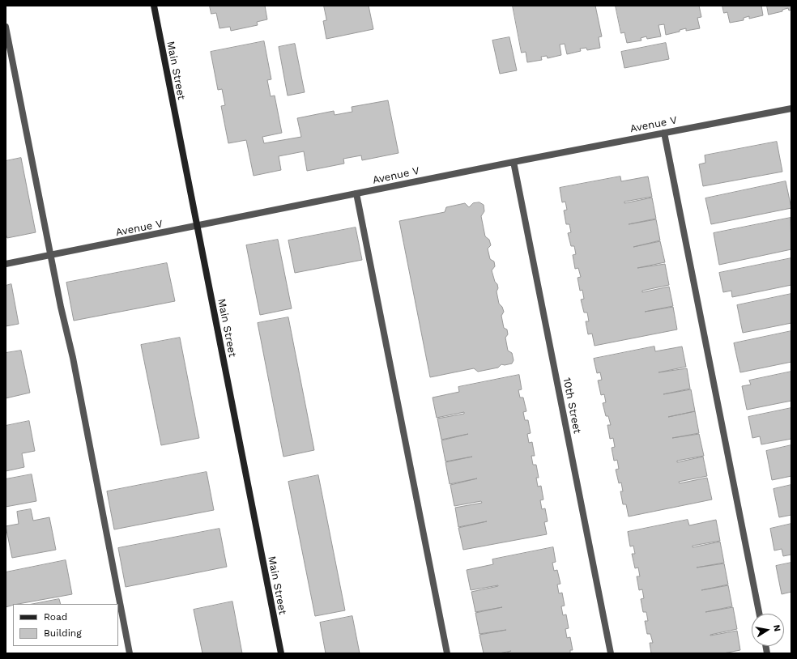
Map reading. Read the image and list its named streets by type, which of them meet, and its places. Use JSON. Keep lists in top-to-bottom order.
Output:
{
  "streets": {
    "street": ["Main Street", "Avenue V", "10th Street"]
  },
  "crossings": [
    ["Main Street", "Avenue V"],
    ["Avenue V", "10th Street"]
  ],
  "legend": ["Road", "Building"],
  "north": "right"
}
